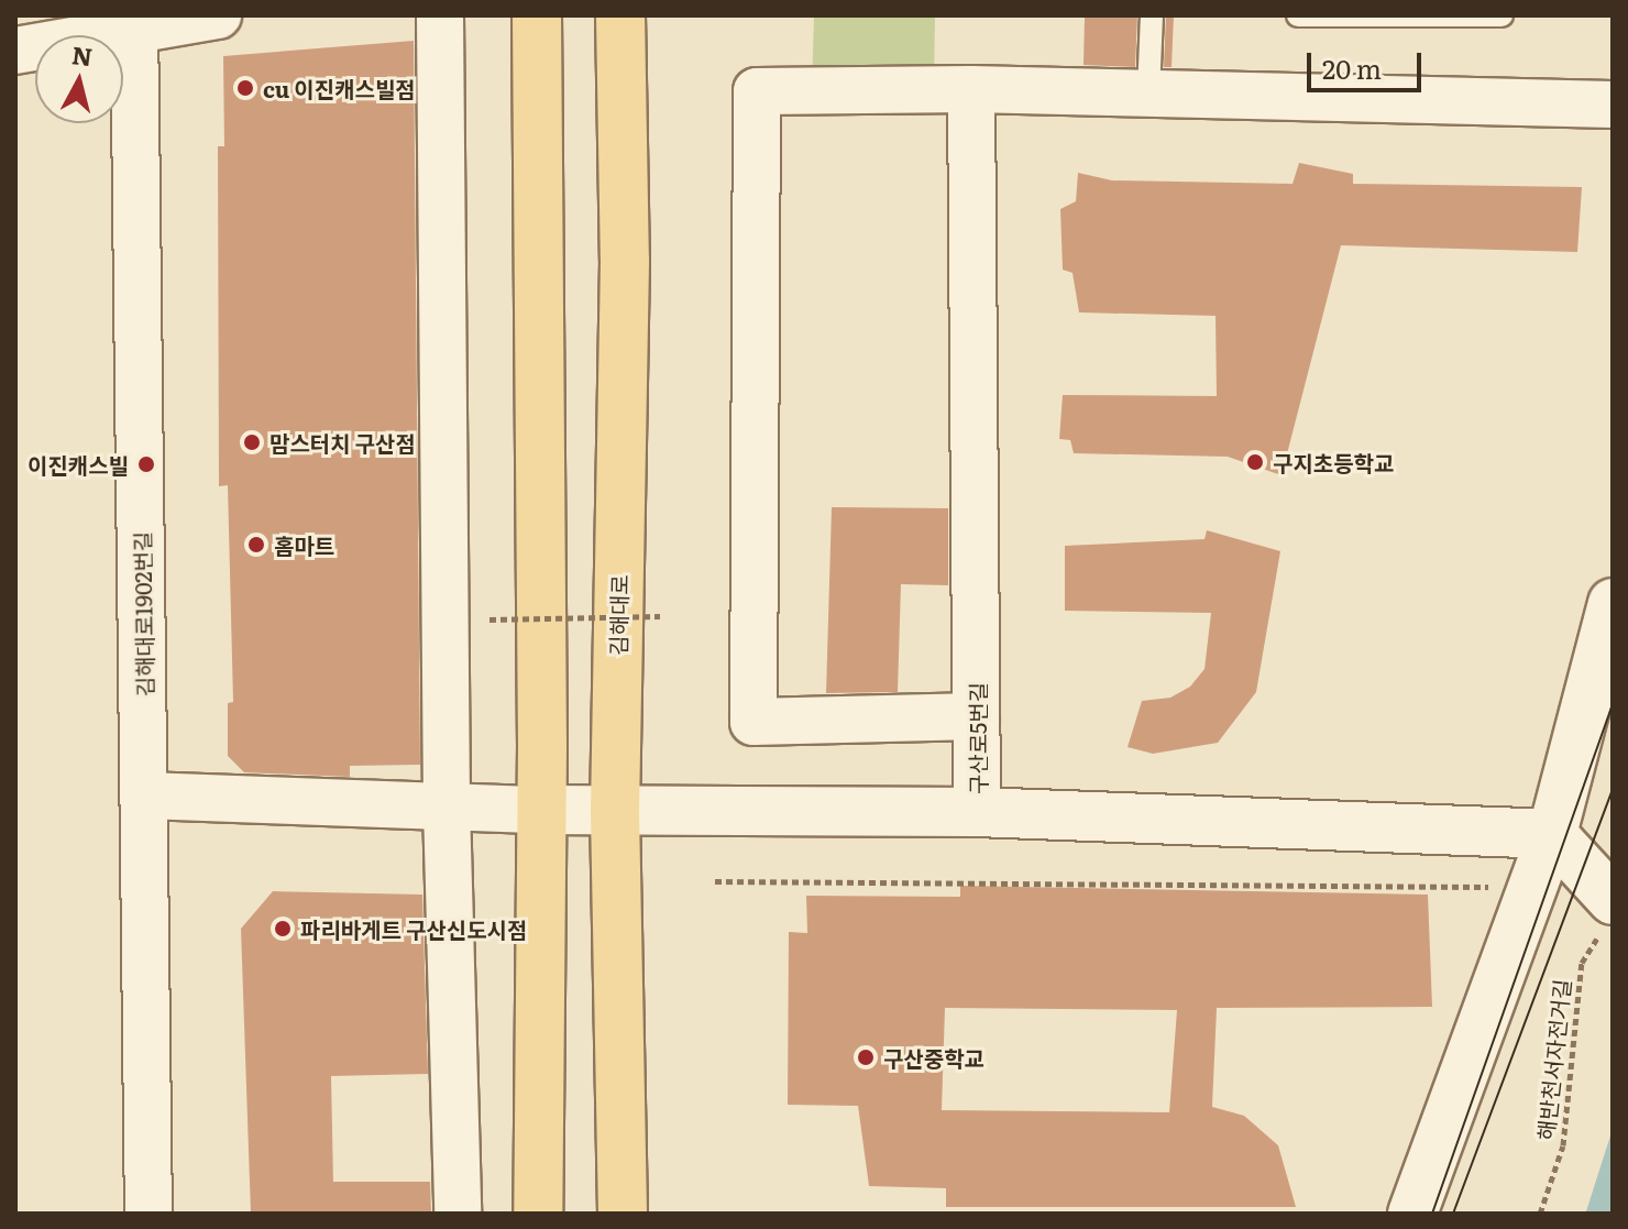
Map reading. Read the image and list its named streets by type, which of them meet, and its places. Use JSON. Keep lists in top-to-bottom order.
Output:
{
  "streets": {
    "main road": ["김해대로"],
    "street": ["김해대로1902번길", "구산로5번길"],
    "path": ["해반천서자전거길"]
  },
  "places": [
    "cu 이진캐스빌점",
    "맘스터치 구산점",
    "구지초등학교",
    "이진캐스빌",
    "홈마트",
    "파리바게트 구산신도시점",
    "구산중학교"
  ],
  "scale_bar": "20 m",
  "north": "top"
}
